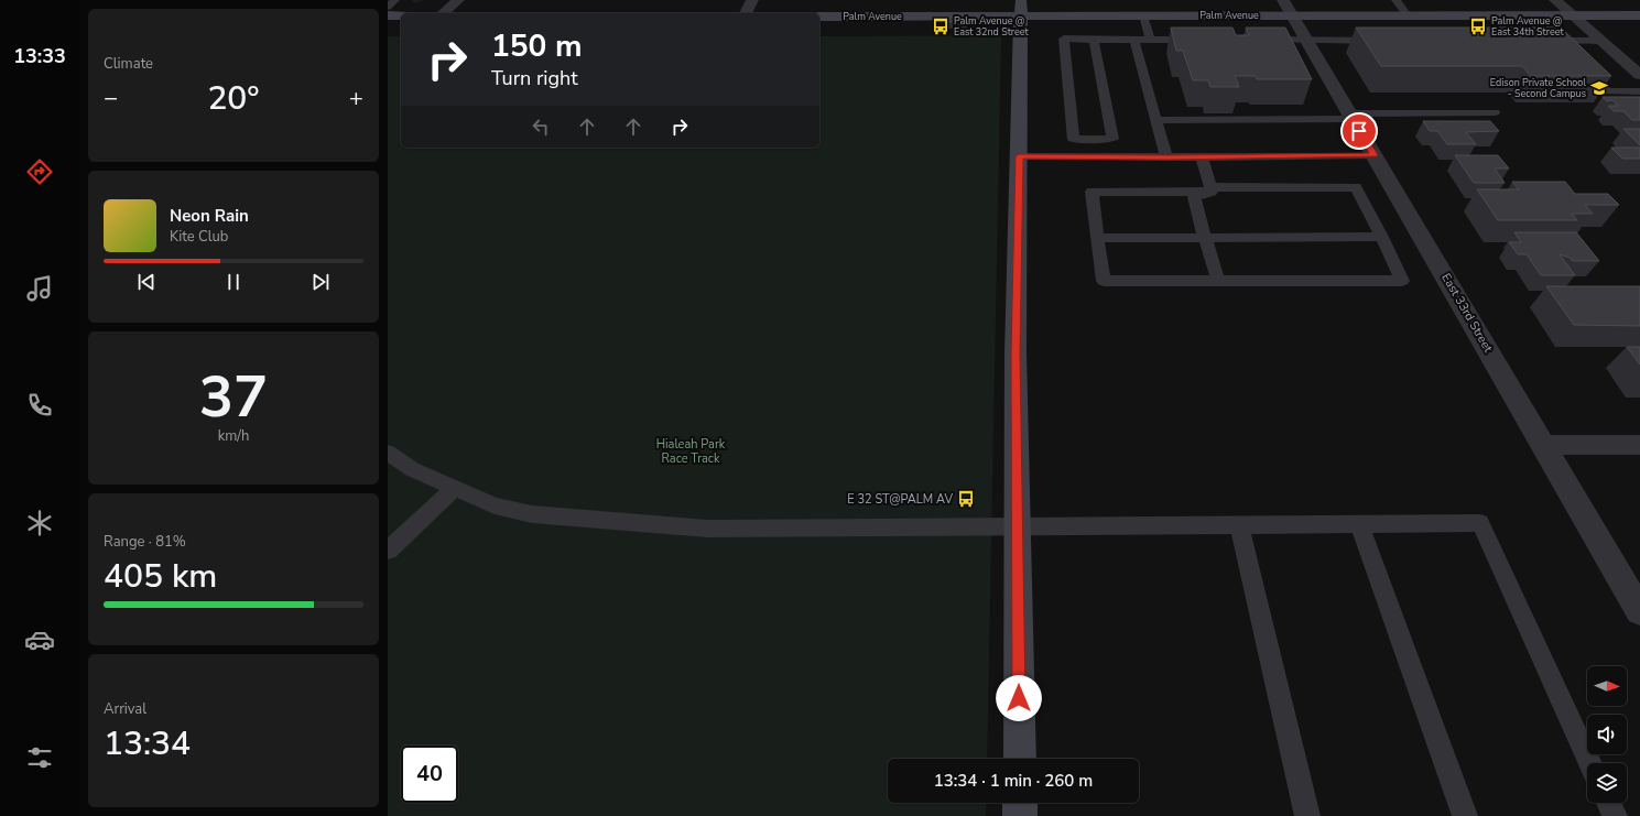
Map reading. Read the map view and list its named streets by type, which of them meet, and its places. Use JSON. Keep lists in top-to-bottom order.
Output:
{
  "streets": {
    "main road": ["Palm Avenue"],
    "street": ["East 33rd Street"]
  },
  "crossings": [
    ["Palm Avenue", "East 33rd Street"]
  ],
  "parks": ["Hialeah Park Race Track"],
  "places": {
    "bus stop": ["Palm Avenue @ East 32nd Street", "Palm Avenue @ East 34th Street", "E 32 ST@PALM AV"],
    "school or university": ["Edison Private School - Second Campus"]
  },
  "north": "right",
  "page": {
    "tabs": "13:33",
    "tile": [
      "Climate",
      ["37", "km/h"],
      ["Range · 81%", "405 km"],
      ["Arrival", "13:34"]
    ],
    "turn": ["150 m", "Turn right"],
    "heat": ["−", "20°", "+"],
    "song": ["Neon Rain", "Kite Club"],
    "limit": "40",
    "trip": "13:34 · 1 min · 260 m"
  }
}
